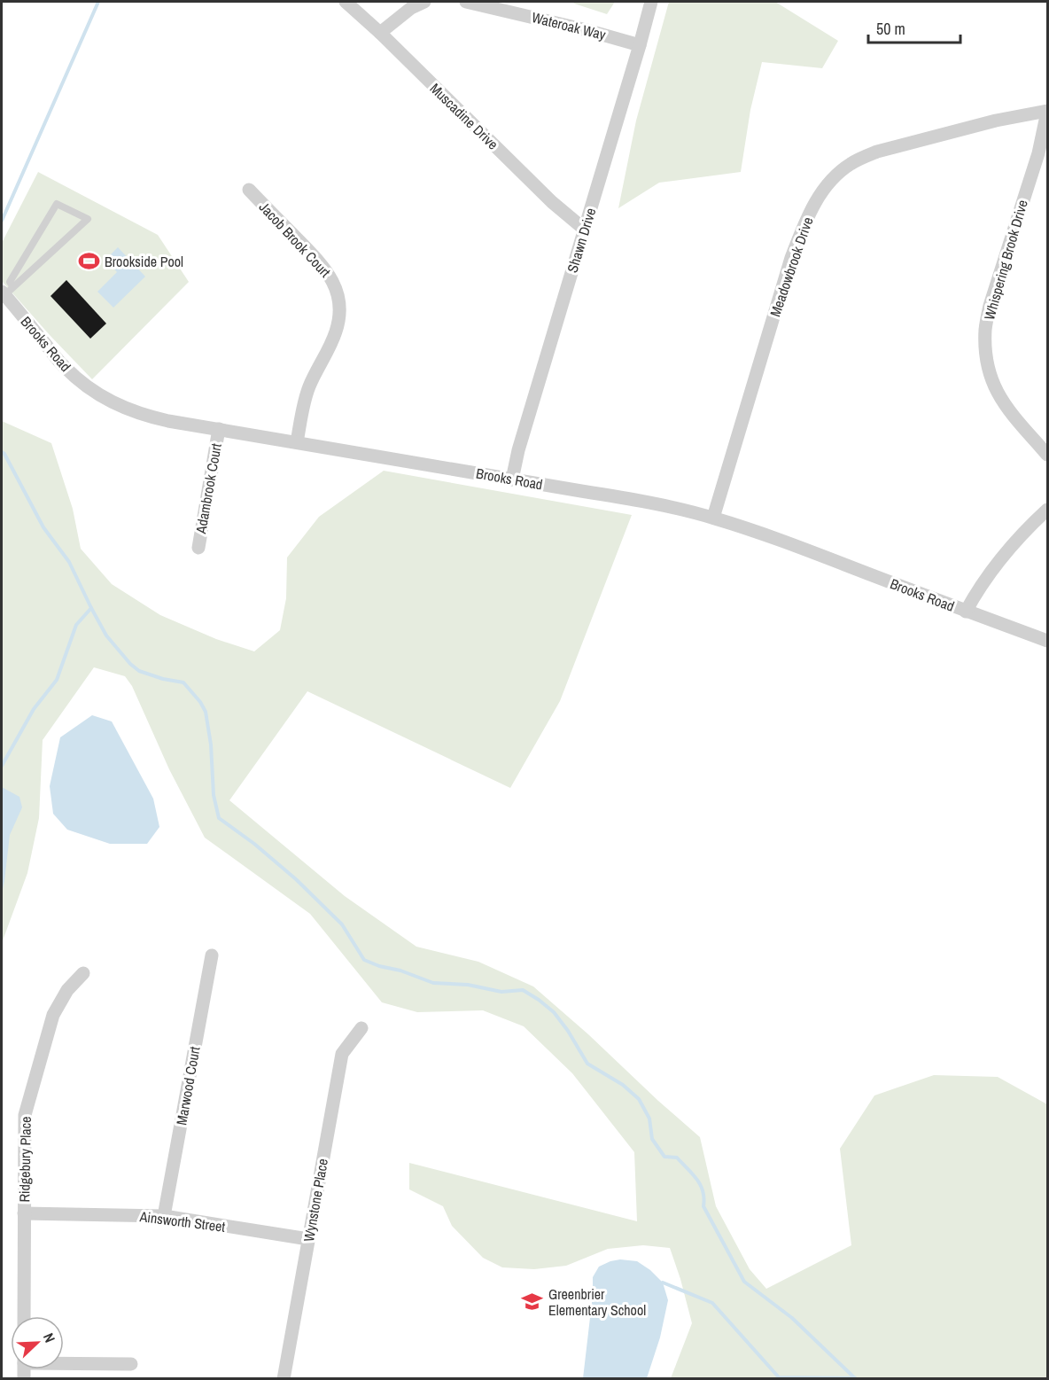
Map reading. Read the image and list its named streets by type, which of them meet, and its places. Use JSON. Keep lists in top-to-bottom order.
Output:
{
  "streets": {
    "street": [
      "Wateroak Way",
      "Muscadine Drive",
      "Jacob Brook Court",
      "Shawn Drive",
      "Whispering Brook Drive",
      "Meadowbrook Drive",
      "Brooks Road",
      "Adambrook Court",
      "Marwood Court",
      "Ridgebury Place",
      "Wynstone Place",
      "Ainsworth Street"
    ]
  },
  "crossings": [
    ["Wateroak Way", "Shawn Drive"],
    ["Muscadine Drive", "Shawn Drive"],
    ["Jacob Brook Court", "Brooks Road"],
    ["Shawn Drive", "Brooks Road"],
    ["Whispering Brook Drive", "Meadowbrook Drive"],
    ["Meadowbrook Drive", "Brooks Road"],
    ["Brooks Road", "Adambrook Court"],
    ["Marwood Court", "Ainsworth Street"],
    ["Ridgebury Place", "Ainsworth Street"],
    ["Wynstone Place", "Ainsworth Street"]
  ],
  "places": {
    "sports": ["Brookside Pool"],
    "school or university": ["Greenbrier Elementary School"]
  },
  "scale_bar": "50 m",
  "north": "top right"
}
